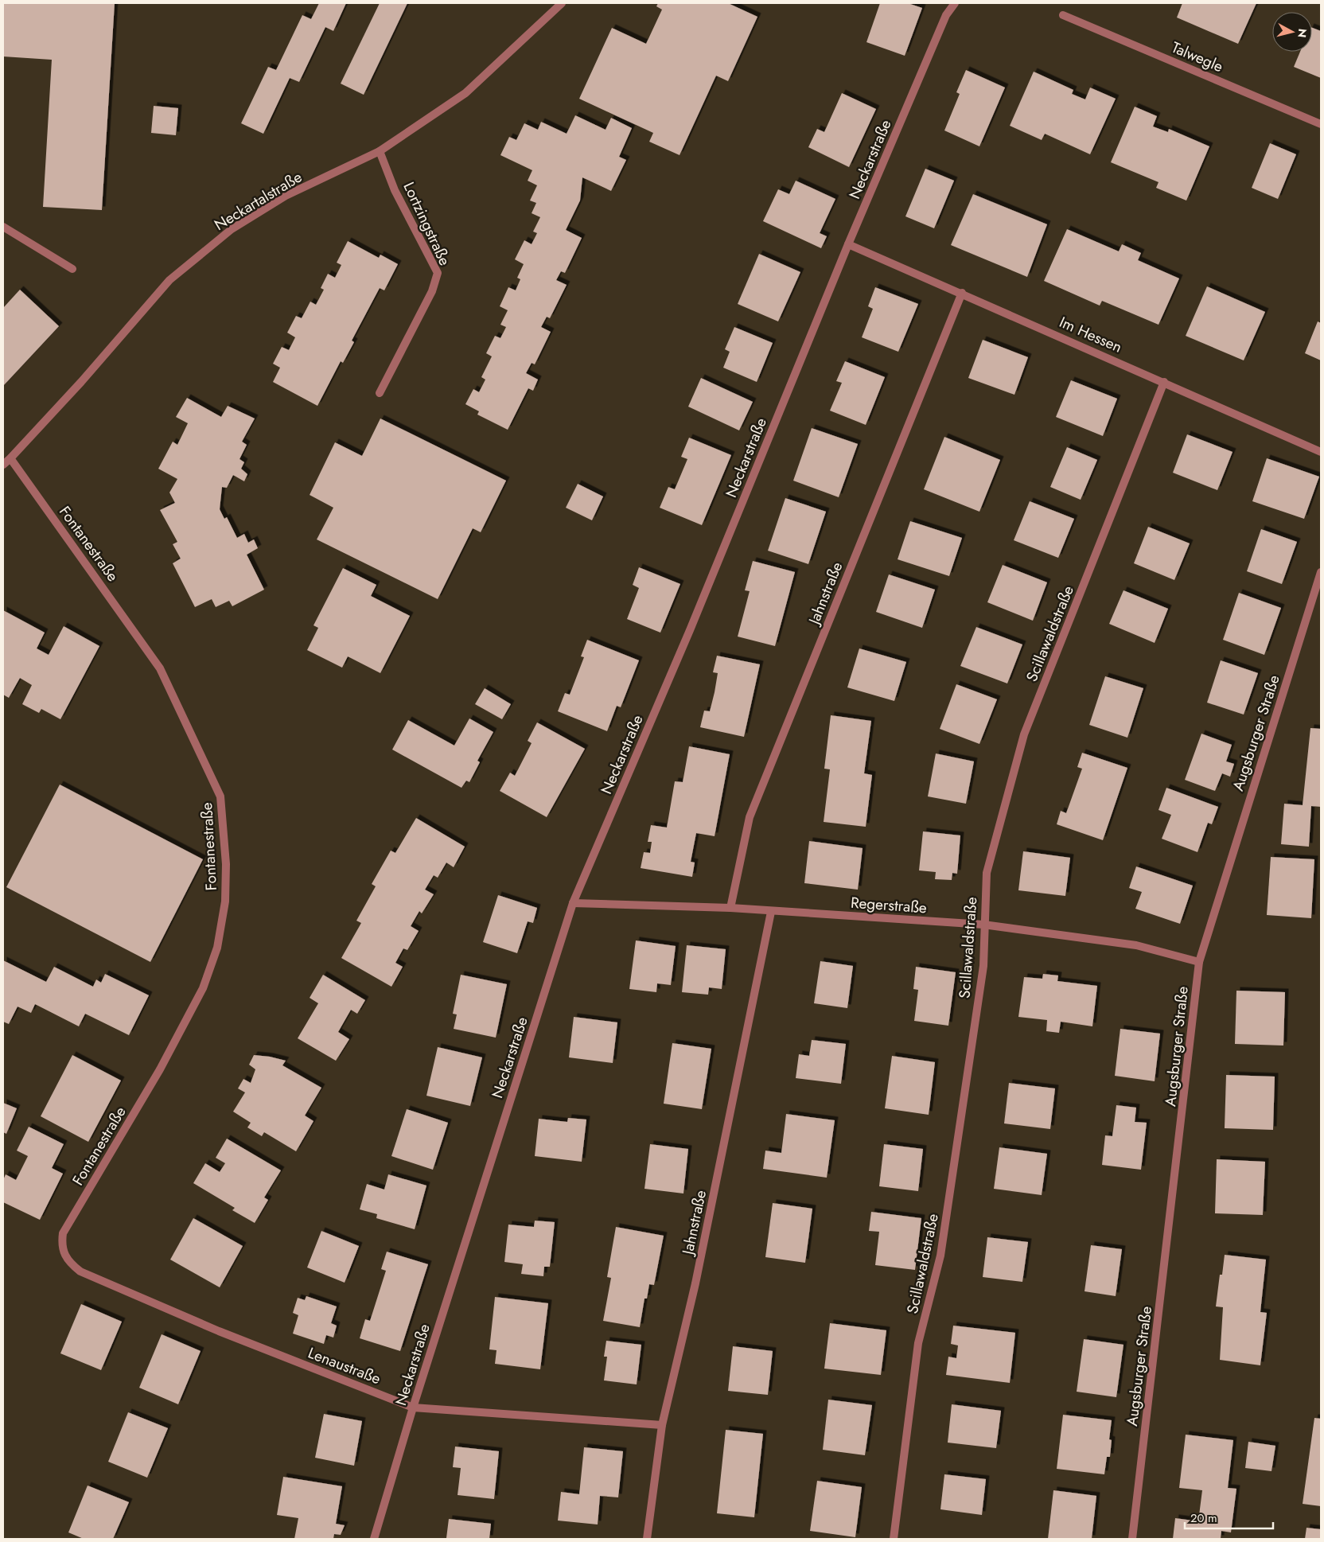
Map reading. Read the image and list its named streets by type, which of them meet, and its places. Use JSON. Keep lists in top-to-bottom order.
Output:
{
  "streets": {
    "street": [
      "Talwegle",
      "Neckarstraße",
      "Neckartalstraße",
      "Lortzingstraße",
      "Im Hessen",
      "Fontanestraße",
      "Jahnstraße",
      "Scillawaldstraße",
      "Augsburger Straße",
      "Regerstraße",
      "Lenaustraße"
    ]
  },
  "crossings": [
    ["Neckarstraße", "Im Hessen"],
    ["Neckarstraße", "Regerstraße"],
    ["Neckarstraße", "Lenaustraße"],
    ["Neckartalstraße", "Lortzingstraße"],
    ["Neckartalstraße", "Fontanestraße"],
    ["Im Hessen", "Jahnstraße"],
    ["Im Hessen", "Scillawaldstraße"],
    ["Fontanestraße", "Lenaustraße"],
    ["Jahnstraße", "Regerstraße"],
    ["Jahnstraße", "Lenaustraße"],
    ["Scillawaldstraße", "Regerstraße"],
    ["Augsburger Straße", "Regerstraße"]
  ],
  "scale_bar": "20 m",
  "north": "right"
}
